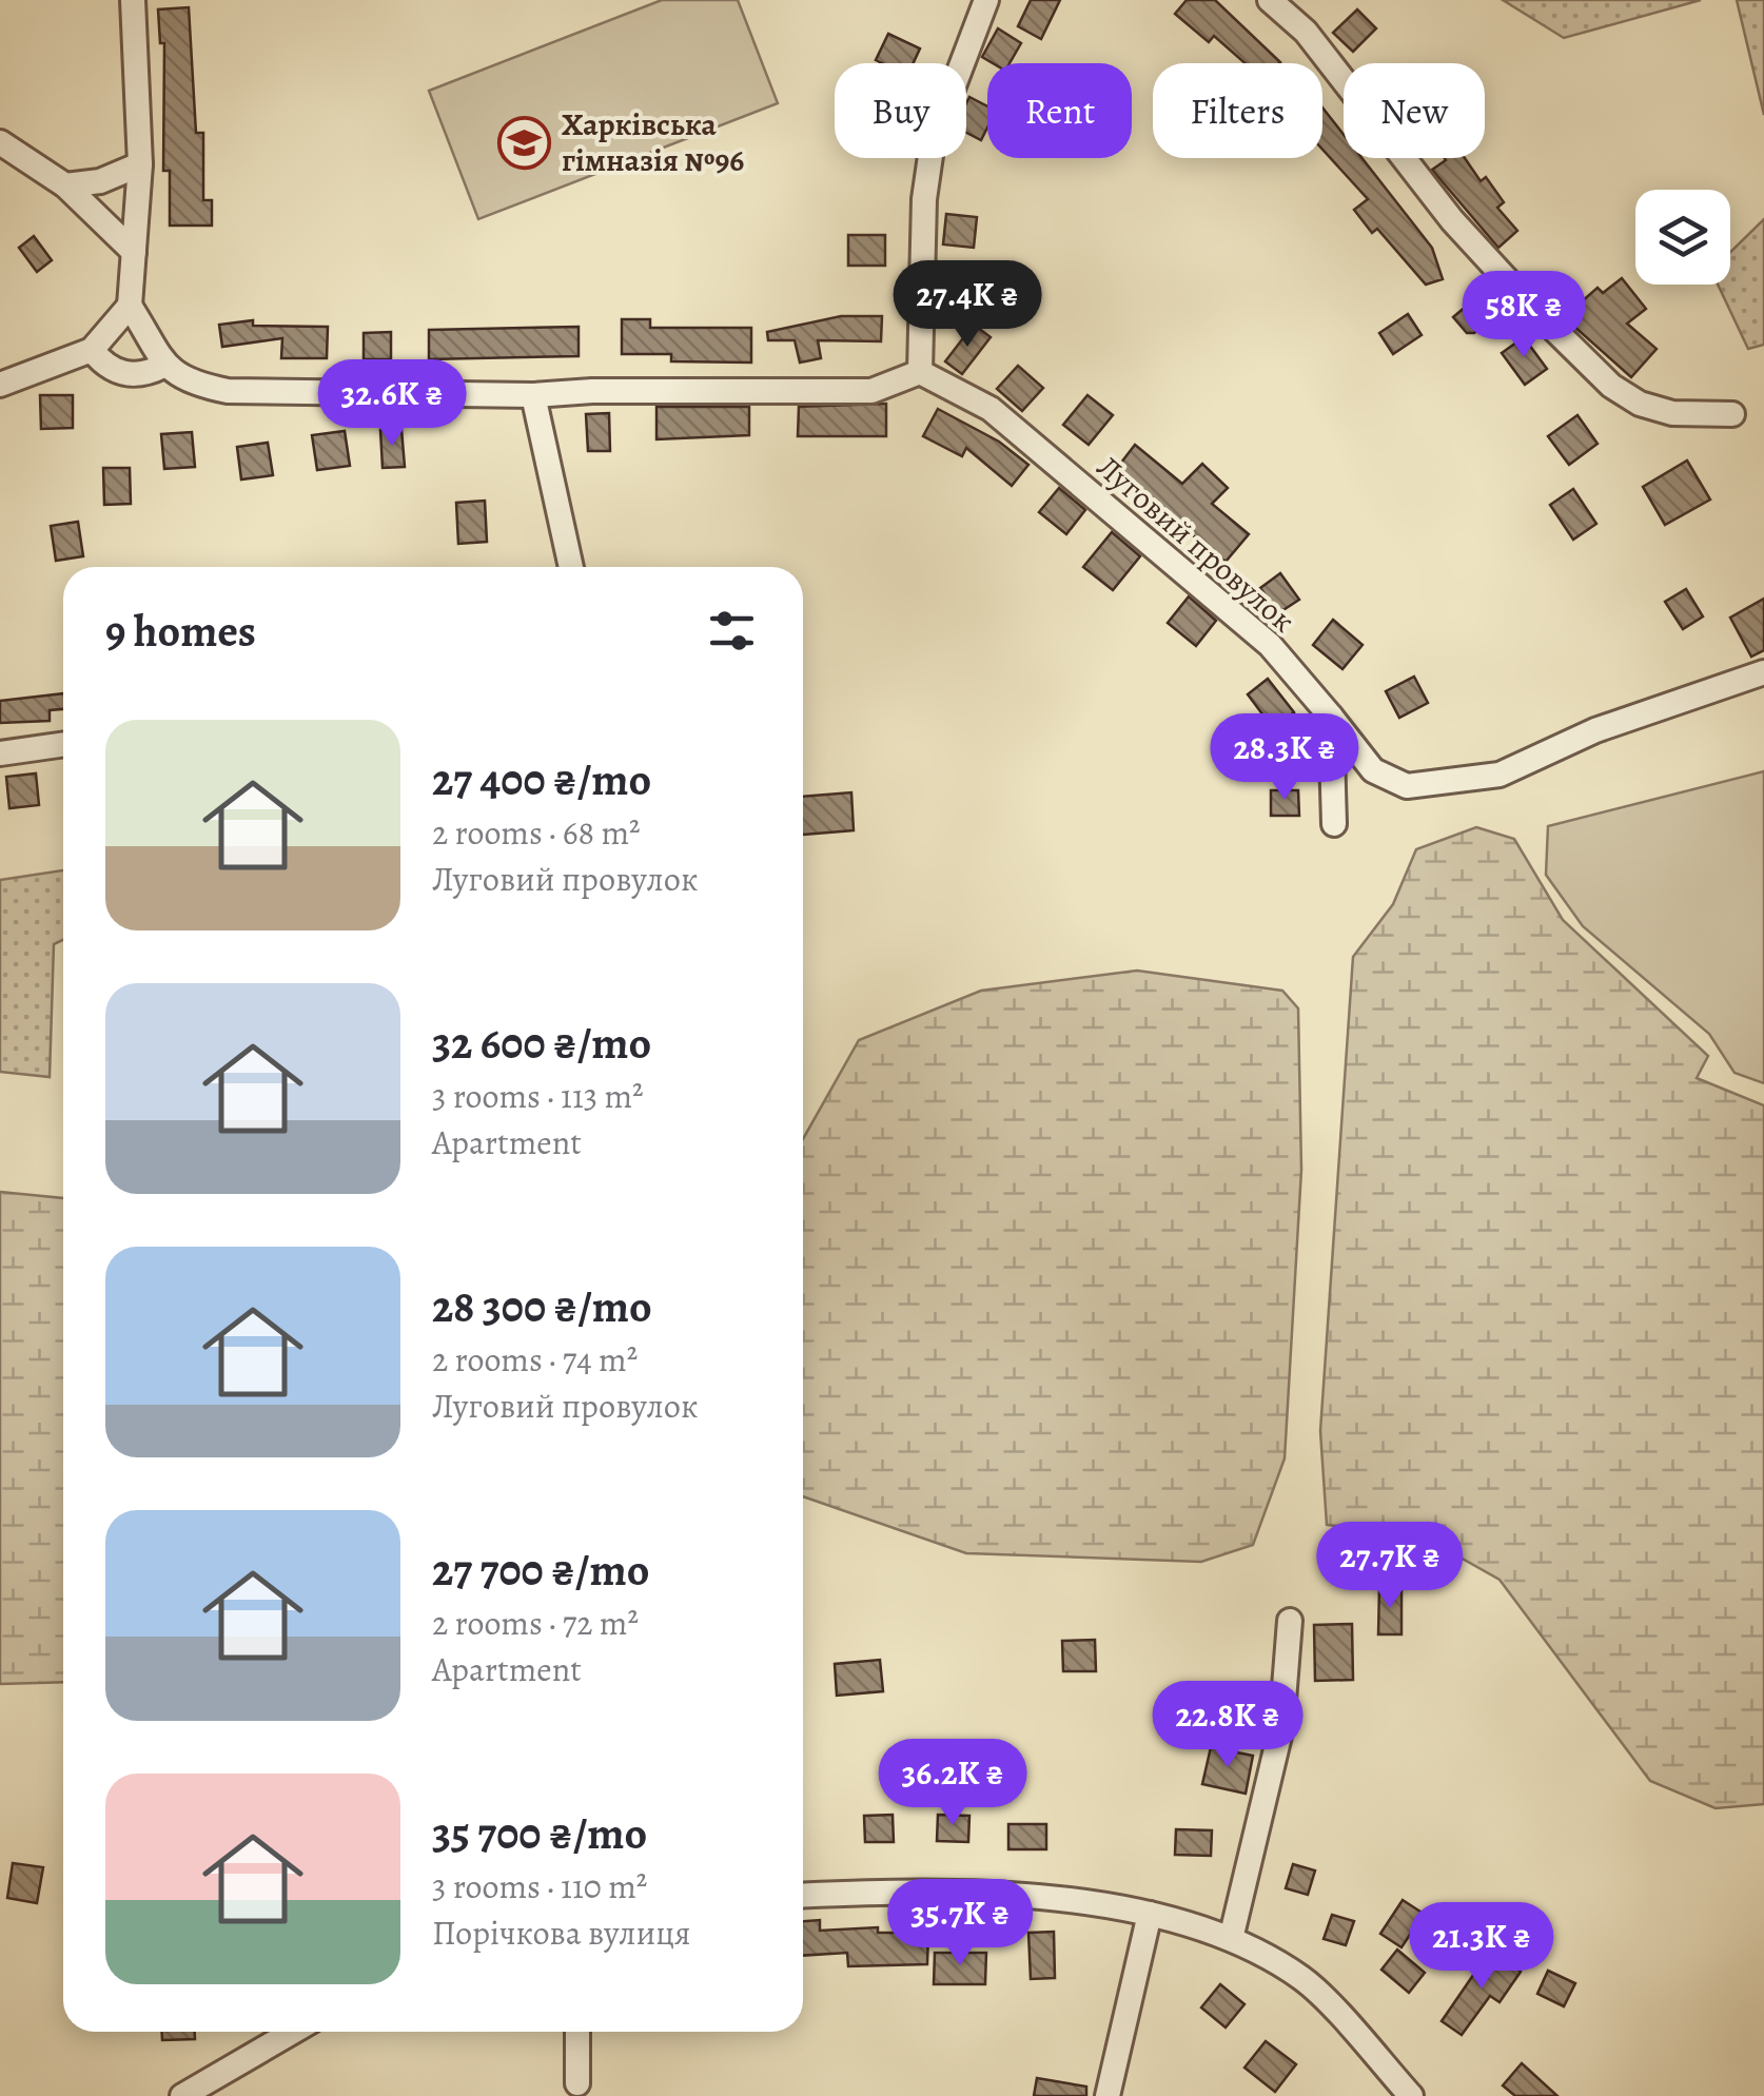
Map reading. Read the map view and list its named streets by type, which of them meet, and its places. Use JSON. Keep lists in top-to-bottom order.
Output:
{
  "streets": {
    "street": ["Луговий провулок"]
  },
  "places": {
    "school or university": ["Харківська гімназія №96"]
  },
  "page": {
    "chip": [
      "Buy",
      "Rent",
      "Filters",
      "New"
    ],
    "price": [
      "27.4K ₴",
      "58K ₴",
      "32.6K ₴",
      "28.3K ₴",
      "27.7K ₴",
      "22.8K ₴",
      "36.2K ₴",
      "35.7K ₴",
      "21.3K ₴"
    ],
    "heading": "9 homes",
    "list": [
      {
        "name": "27 400 ₴/mo",
        "note": "2 rooms · 68 m² · Луговий провулок"
      },
      {
        "name": "32 600 ₴/mo",
        "note": "3 rooms · 113 m² · Apartment"
      },
      {
        "name": "28 300 ₴/mo",
        "note": "2 rooms · 74 m² · Луговий провулок"
      },
      {
        "name": "27 700 ₴/mo",
        "note": "2 rooms · 72 m² · Apartment"
      },
      {
        "name": "35 700 ₴/mo",
        "note": "3 rooms · 110 m² · Порічкова вулиця"
      }
    ]
  }
}
